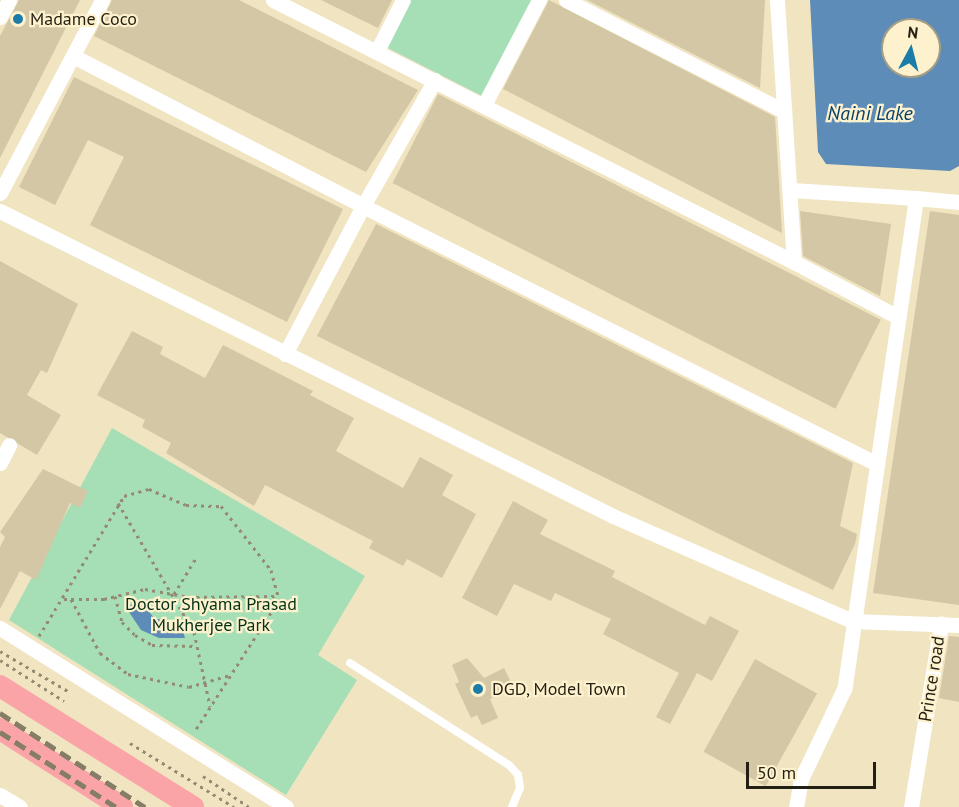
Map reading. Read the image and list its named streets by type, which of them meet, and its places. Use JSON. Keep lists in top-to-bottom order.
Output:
{
  "streets": {
    "street": ["Prince road"]
  },
  "water": ["Naini Lake"],
  "parks": ["Doctor Shyama Prasad Mukherjee Park"],
  "places": ["Madame Coco", "DGD, Model Town"],
  "scale_bar": "50 m",
  "north": "top"
}
